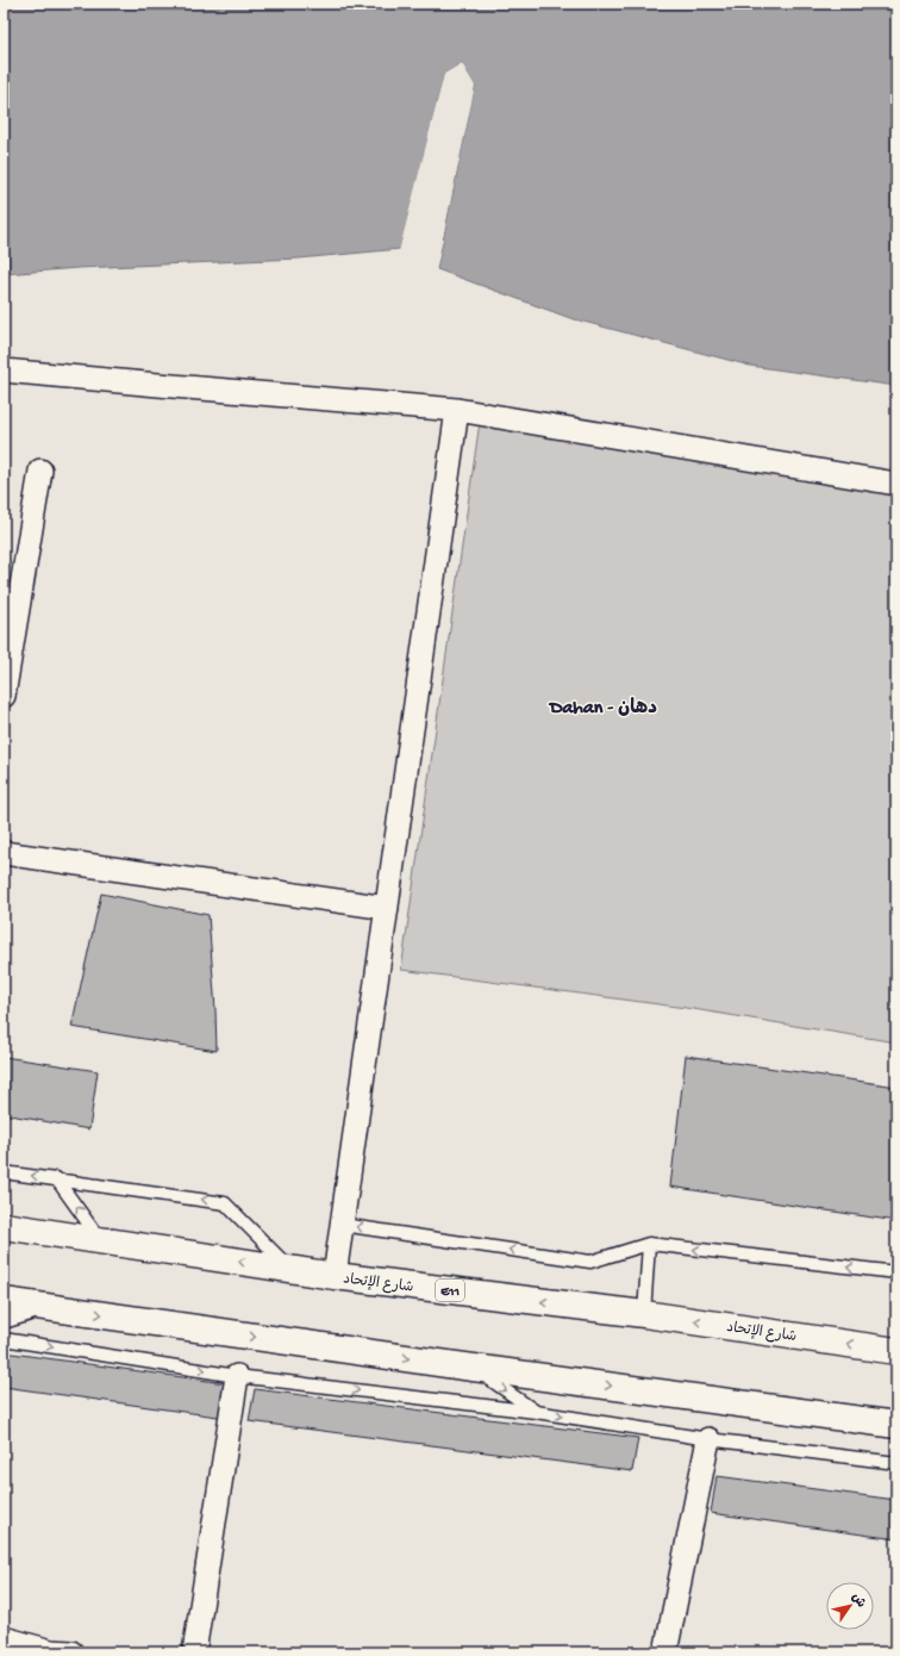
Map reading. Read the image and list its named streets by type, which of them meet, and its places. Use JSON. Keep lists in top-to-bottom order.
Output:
{
  "streets": {
    "main road": ["شارع الإتحاد", "E11"]
  },
  "districts": ["Dahan - دهان"],
  "north": "top right"
}
